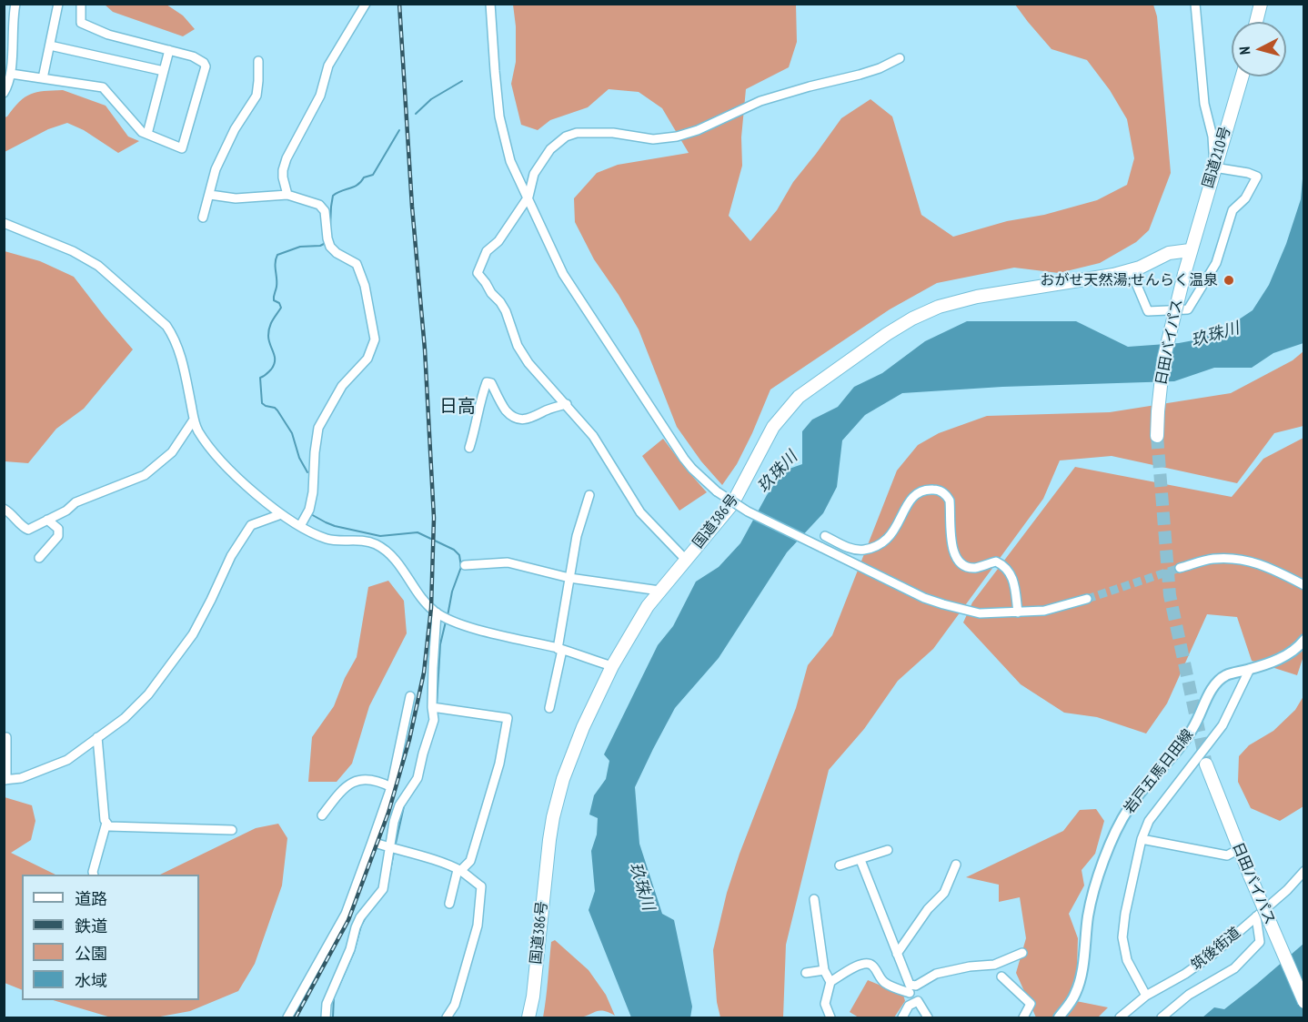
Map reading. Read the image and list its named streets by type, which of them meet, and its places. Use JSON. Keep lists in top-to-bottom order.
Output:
{
  "streets": {
    "highway": ["国道210号", "日田バイパス", "国道386号"],
    "main road": ["岩戸五馬日田線"],
    "street": ["筑後街道"]
  },
  "crossings": [
    ["国道210号", "日田バイパス"],
    ["国道210号", "国道386号"],
    ["日田バイパス", "国道386号"]
  ],
  "districts": ["日高"],
  "water": ["玖珠川"],
  "places": ["おがせ天然湯;せんらく温泉"],
  "legend": [
    "道路",
    "鉄道",
    "公園",
    "水域"
  ],
  "north": "left"
}
